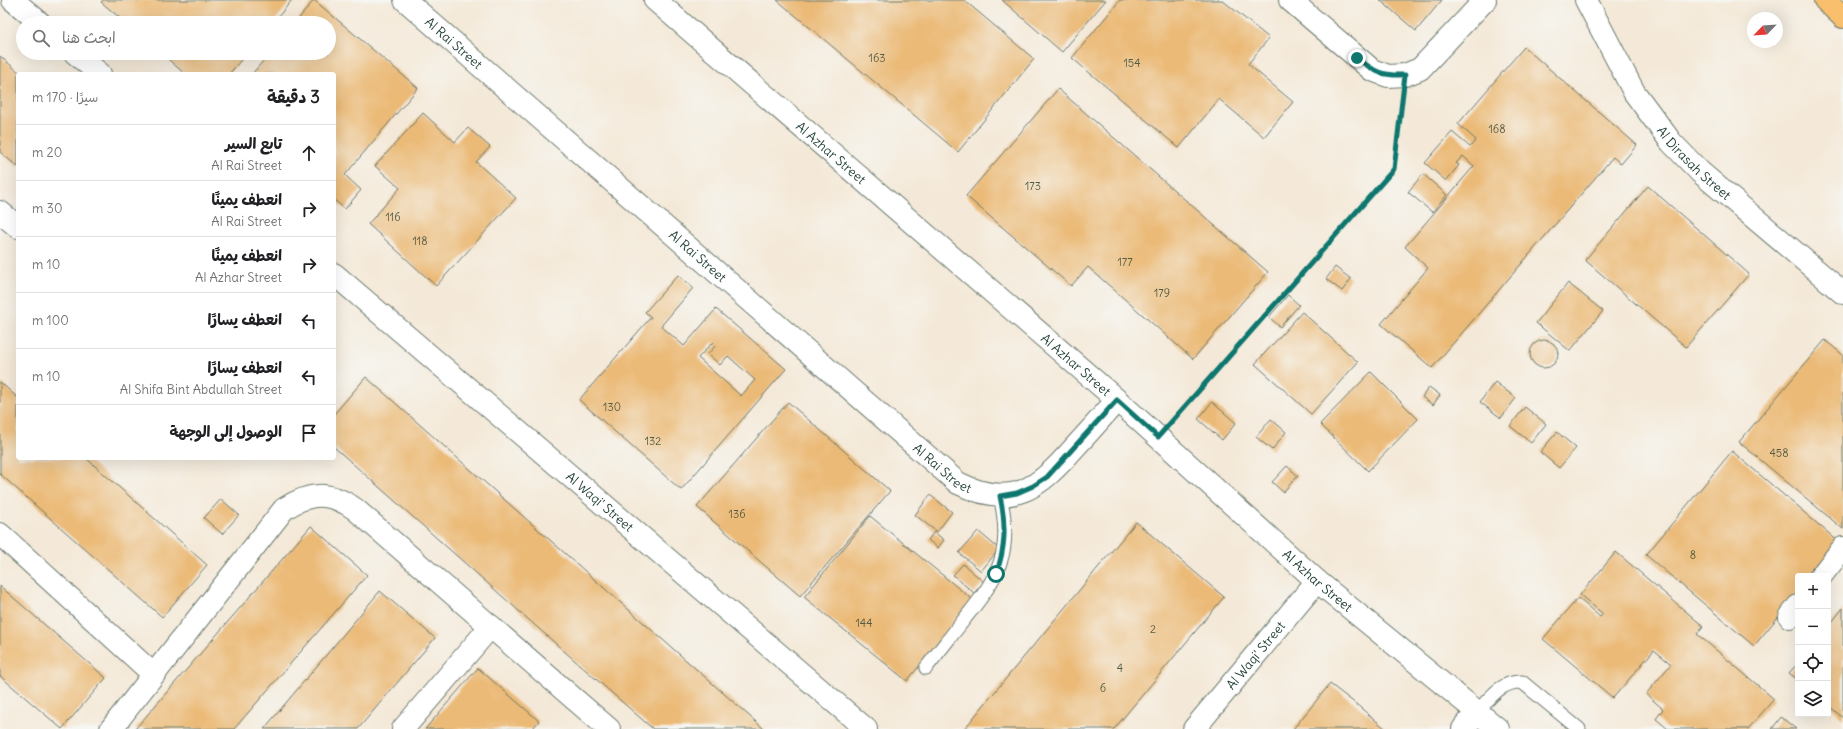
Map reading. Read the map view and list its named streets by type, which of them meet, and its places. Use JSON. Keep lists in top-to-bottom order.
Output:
{
  "streets": {
    "street": [
      "Al Rai Street",
      "Al Azhar Street",
      "Al Dirasah Street",
      "Al Waqi' Street"
    ]
  },
  "crossings": [
    ["Al Rai Street", "Al Azhar Street"],
    ["Al Azhar Street", "Al Waqi' Street"]
  ],
  "house_numbers": [
    "163",
    "154",
    "168",
    "173",
    "116",
    "118",
    "177",
    "179",
    "130",
    "132",
    "458",
    "136",
    "8",
    "144",
    "2",
    "4",
    "6"
  ],
  "north": "bottom left",
  "page": {
    "search": "ابحث هنا",
    "heading": ["3 دقيقة", "سيرًا · 170 m"],
    "list": [
      ["تابع السير", "Al Rai Street", "20 m"],
      ["انعطف يمينًا", "Al Rai Street", "30 m"],
      ["انعطف يمينًا", "Al Azhar Street", "10 m"],
      ["انعطف يسارًا", "100 m"],
      ["انعطف يسارًا", "Al Shifa Bint Abdullah Street", "10 m"],
      "الوصول إلى الوجهة"
    ],
    "map_buttons": ["+", "−"]
  }
}
